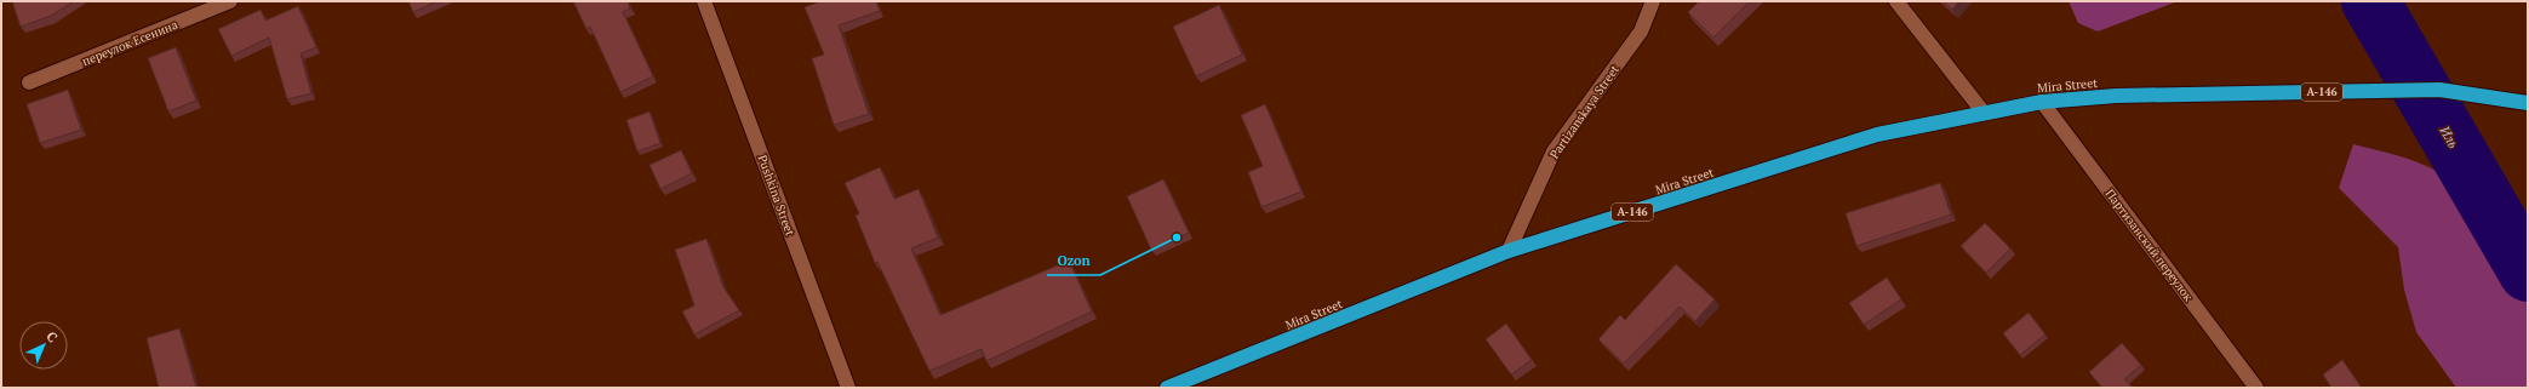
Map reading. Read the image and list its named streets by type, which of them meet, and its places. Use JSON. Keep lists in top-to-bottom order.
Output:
{
  "streets": {
    "highway": ["Mira Street", "А-146"],
    "street": [
      "переулок Есенина",
      "Partizanskaya Street",
      "Pushkina Street",
      "Партизанский переулок"
    ]
  },
  "crossings": [
    ["Mira Street", "Partizanskaya Street"],
    ["Mira Street", "Партизанский переулок"]
  ],
  "water": ["Иль"],
  "places": ["Ozon"],
  "north": "top right"
}
